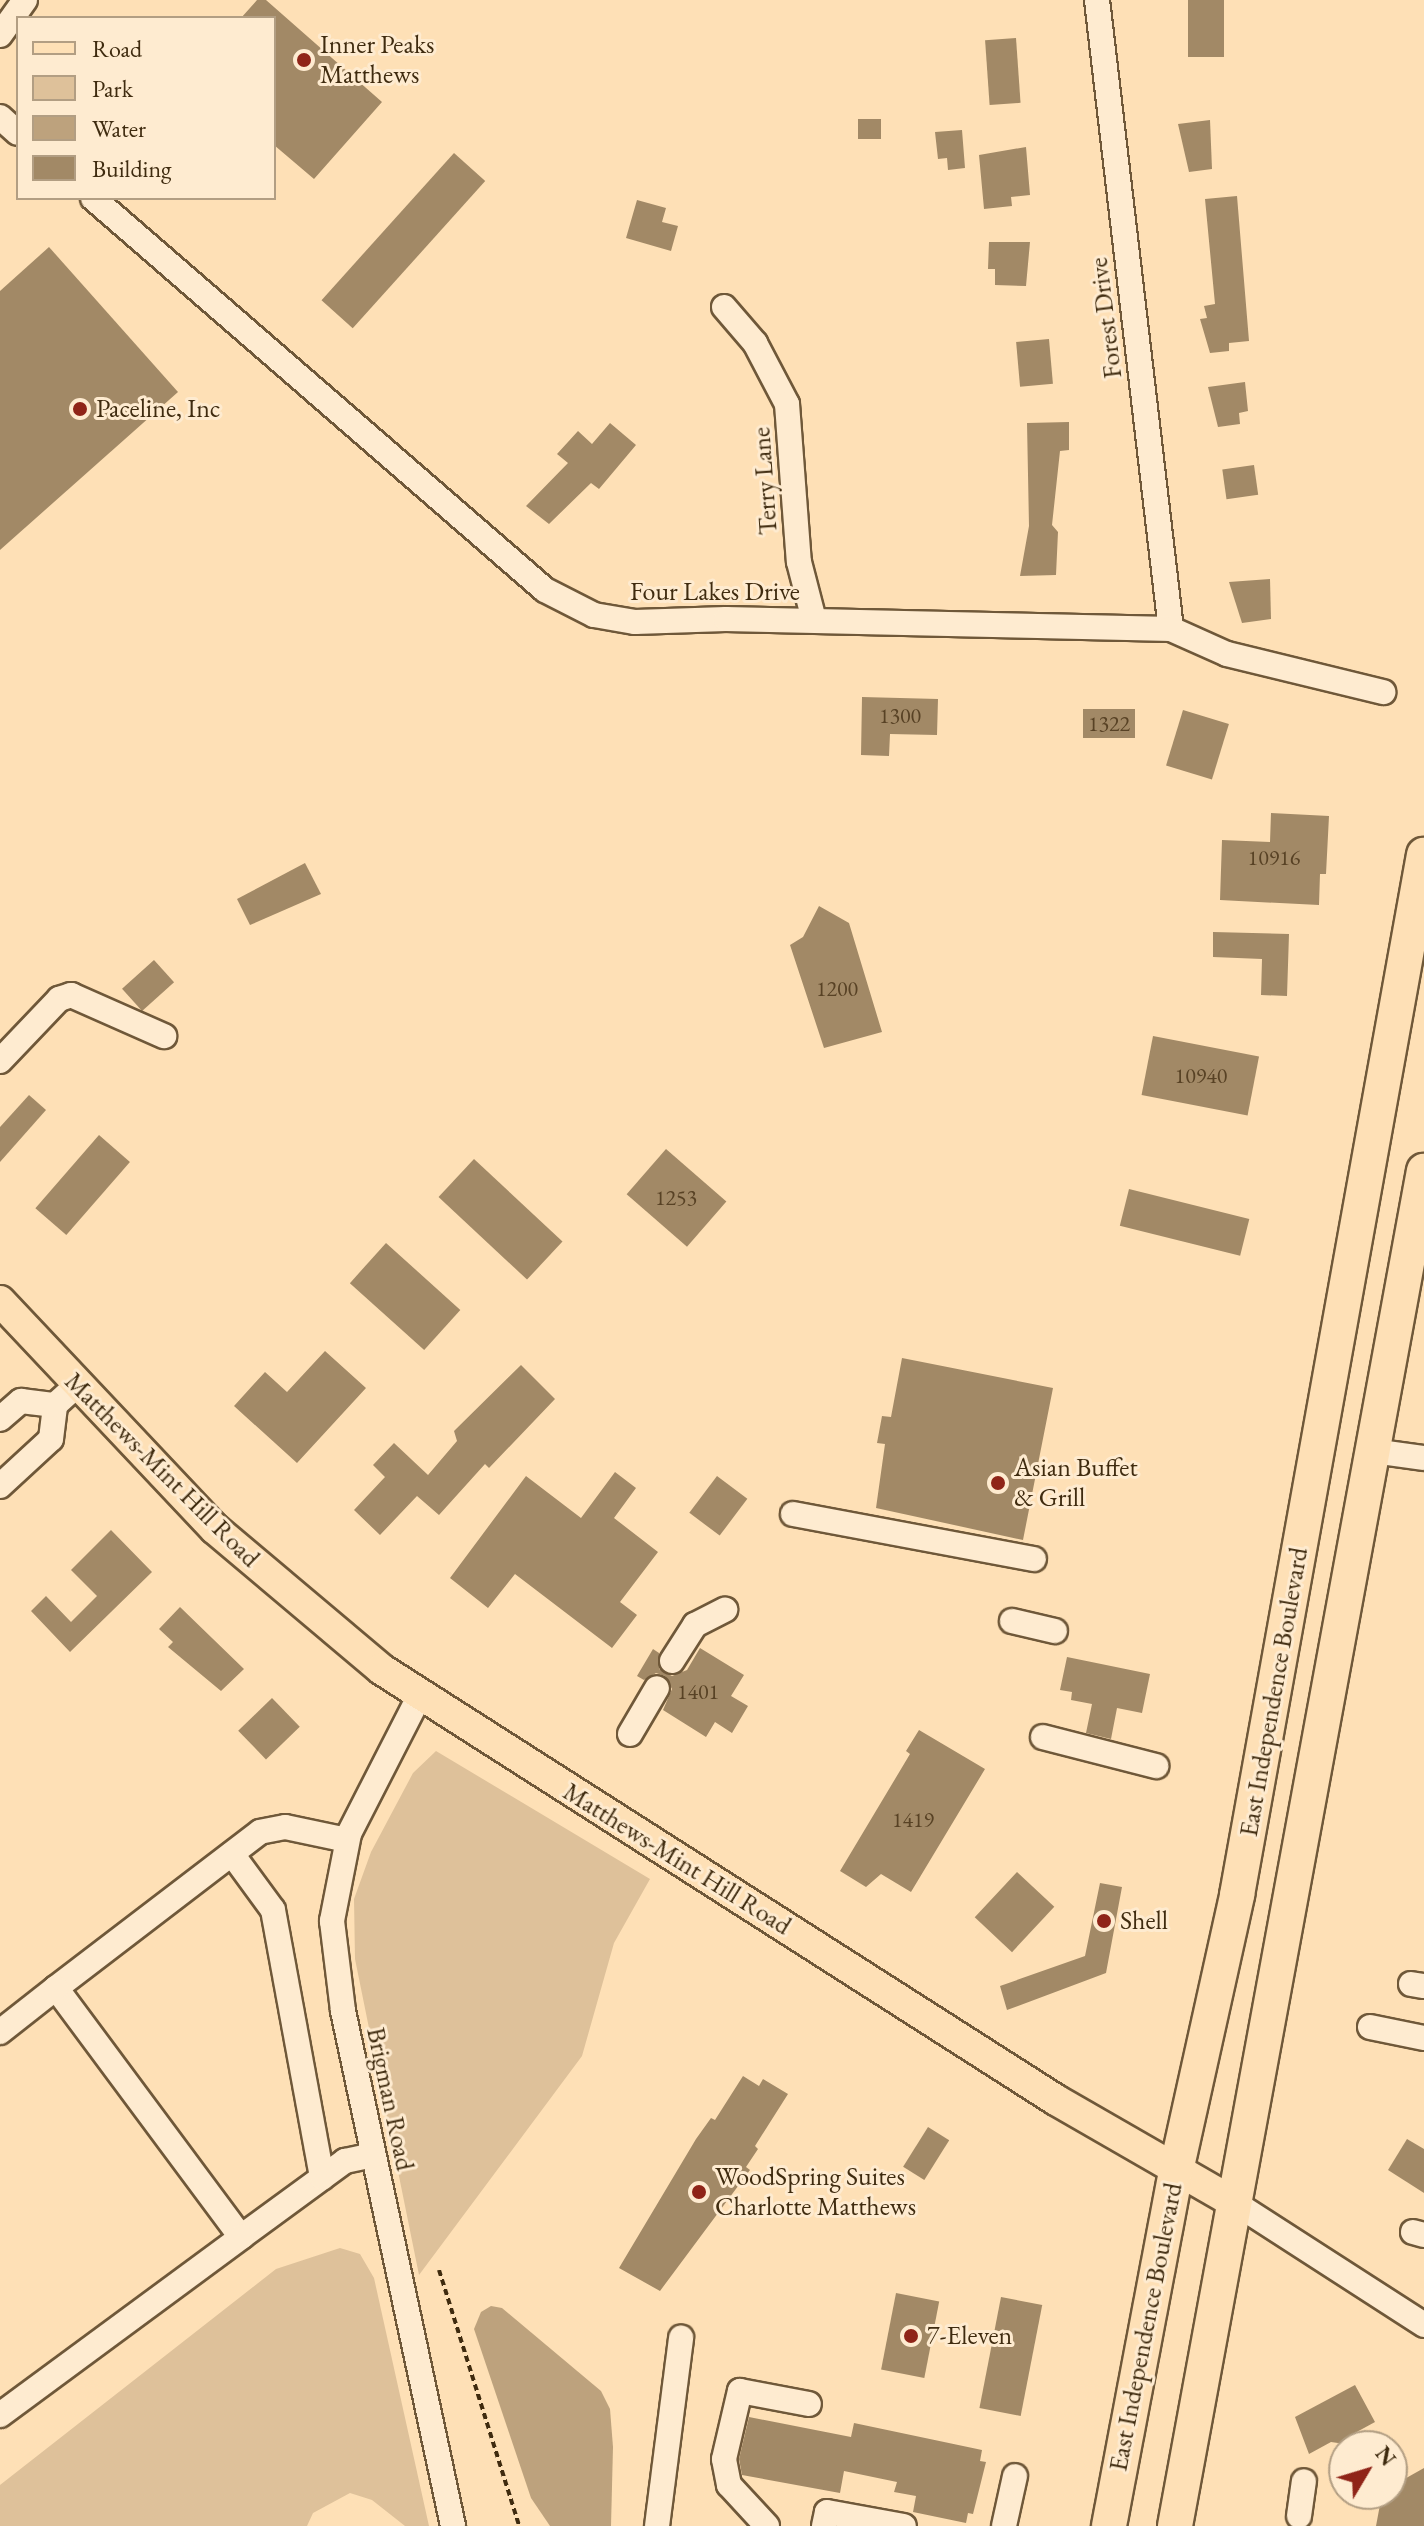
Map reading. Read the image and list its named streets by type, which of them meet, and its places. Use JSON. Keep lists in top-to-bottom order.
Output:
{
  "streets": {
    "highway": ["East Independence Boulevard"],
    "main road": ["Matthews-Mint Hill Road"],
    "street": [
      "Forest Drive",
      "Terry Lane",
      "Four Lakes Drive",
      "Brigman Road"
    ]
  },
  "crossings": [
    ["Forest Drive", "Four Lakes Drive"],
    ["Terry Lane", "Four Lakes Drive"],
    ["Matthews-Mint Hill Road", "East Independence Boulevard"],
    ["Matthews-Mint Hill Road", "Brigman Road"]
  ],
  "places": [
    "Inner Peaks Matthews",
    "Paceline, Inc",
    "Asian Buffet & Grill",
    "Shell",
    "WoodSpring Suites Charlotte Matthews",
    "7-Eleven"
  ],
  "house_numbers": [
    "1300",
    "1322",
    "10916",
    "1200",
    "10940",
    "1253",
    "1401",
    "1419"
  ],
  "legend": [
    "Road",
    "Park",
    "Water",
    "Building"
  ],
  "north": "top right"
}
